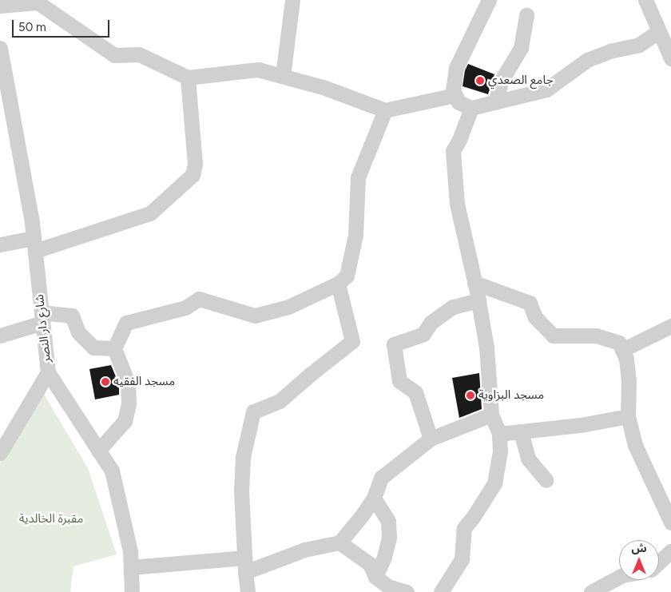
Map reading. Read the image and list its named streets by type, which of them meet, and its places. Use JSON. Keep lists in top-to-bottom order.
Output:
{
  "streets": {
    "street": ["شارع دار النصر"]
  },
  "parks": ["مقبرة الخالدية"],
  "places": ["جامع الصعدي", "مسجد الفقيه", "مسجد البزاوية"],
  "scale_bar": "50 m",
  "north": "top"
}
